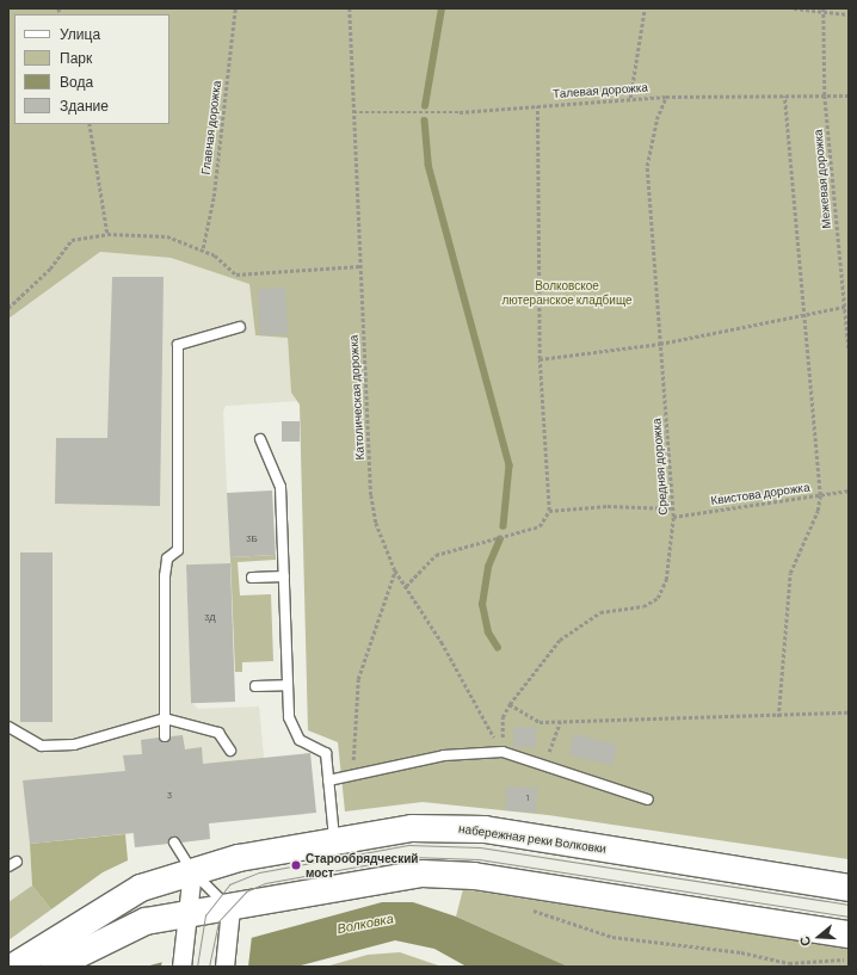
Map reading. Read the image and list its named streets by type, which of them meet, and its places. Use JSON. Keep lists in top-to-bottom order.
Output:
{
  "streets": {
    "street": ["набережная реки Волковки"],
    "path": [
      "Талевая дорожка",
      "Главная дорожка",
      "Межевая дорожка",
      "Католическая дорожка",
      "Средняя дорожка",
      "Квистова дорожка"
    ]
  },
  "crossings": [
    ["Талевая дорожка", "Межевая дорожка"],
    ["Талевая дорожка", "Католическая дорожка"],
    ["Талевая дорожка", "Средняя дорожка"],
    ["Католическая дорожка", "Средняя дорожка"],
    ["Средняя дорожка", "Квистова дорожка"]
  ],
  "water": ["Волковка"],
  "parks": ["Волковское лютеранское кладбище"],
  "places": ["Старообрядческий мост"],
  "house_numbers": [
    "3Б",
    "3Д",
    "3",
    "1"
  ],
  "legend": [
    "Улица",
    "Парк",
    "Вода",
    "Здание"
  ],
  "north": "left"
}
